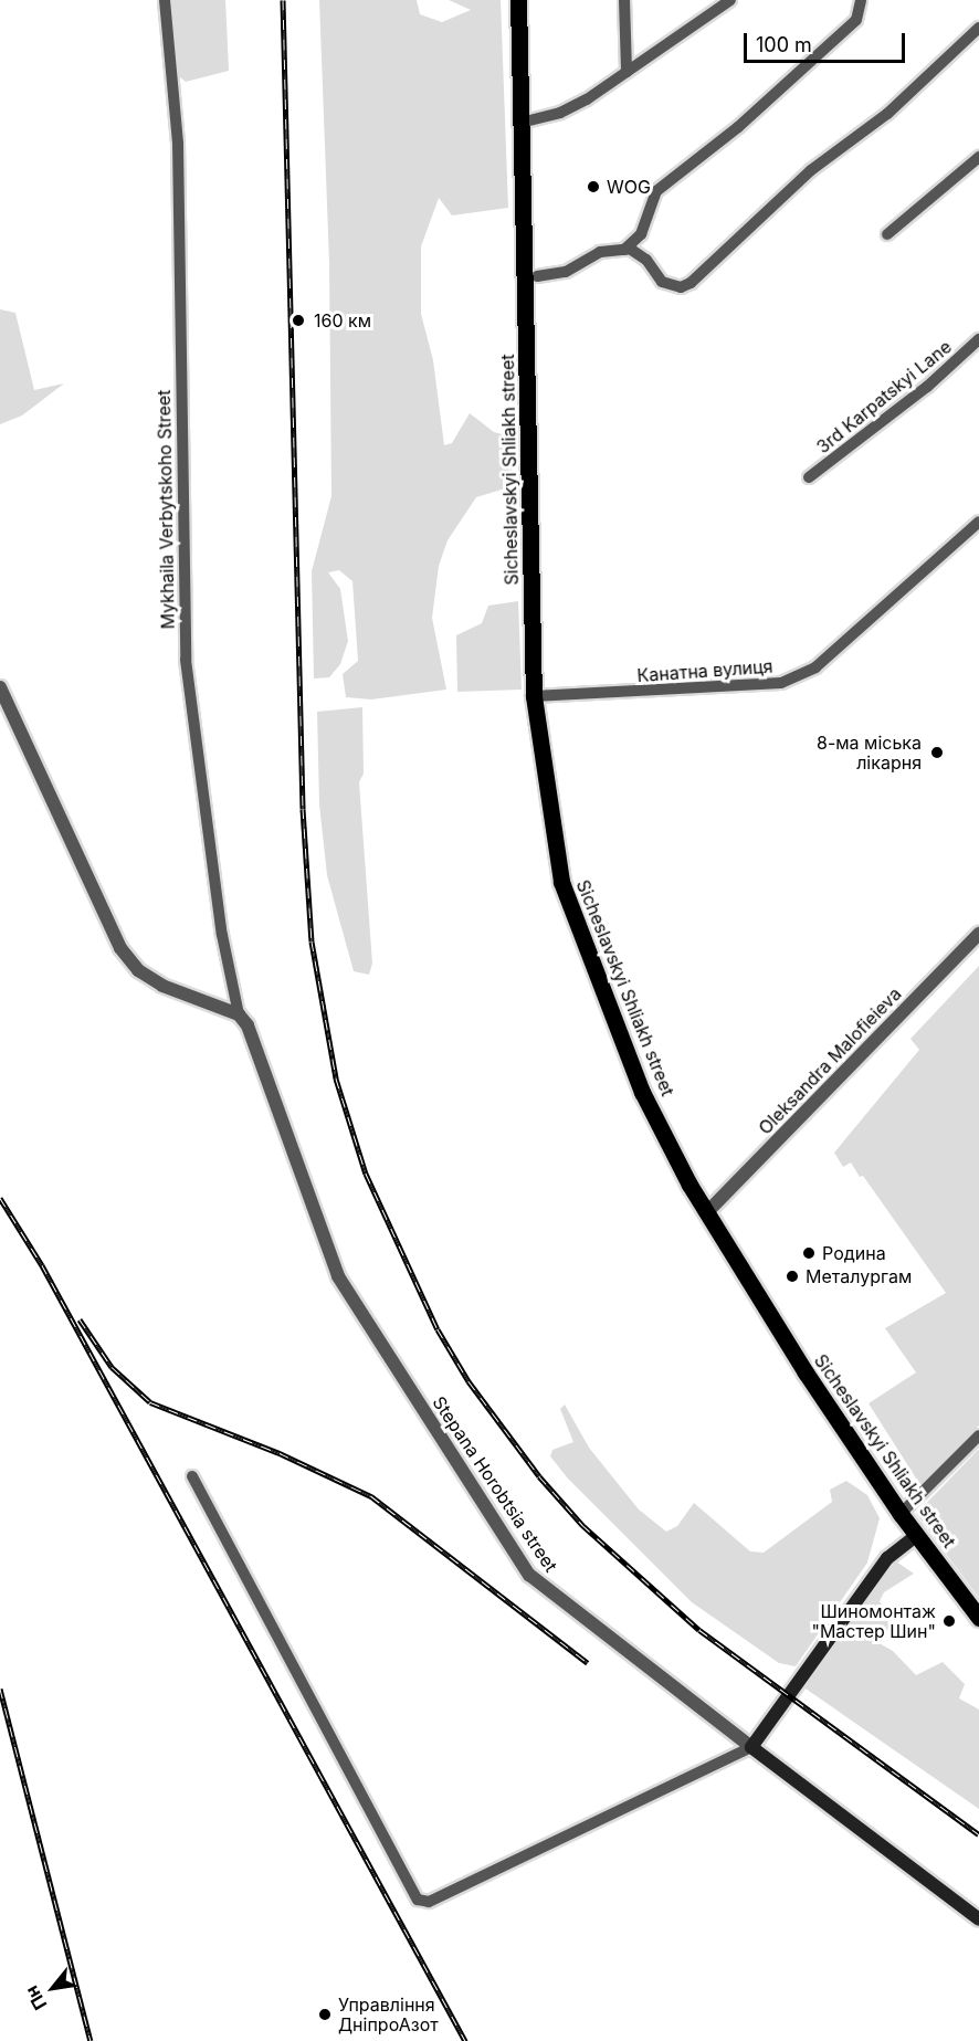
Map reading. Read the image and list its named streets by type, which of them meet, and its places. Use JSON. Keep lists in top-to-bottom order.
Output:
{
  "streets": {
    "main road": ["Sicheslavskyi Shliakh street", "Stepana Horobtsia street"],
    "street": [
      "3rd Karpatskyi Lane",
      "Mykhaila Verbytskoho Street",
      "Канатна вулиця",
      "Oleksandra Malofieieva"
    ]
  },
  "crossings": [
    ["Sicheslavskyi Shliakh street", "Канатна вулиця"],
    ["Sicheslavskyi Shliakh street", "Oleksandra Malofieieva"],
    ["Mykhaila Verbytskoho Street", "Stepana Horobtsia street"]
  ],
  "places": [
    "WOG",
    "160 км",
    "8-ма міська лікарня",
    "Родина",
    "Металургам",
    "Шиномонтаж \"Мастер Шин\"",
    "Управління ДніпроАзот"
  ],
  "scale_bar": "100 m",
  "north": "bottom left"
}
